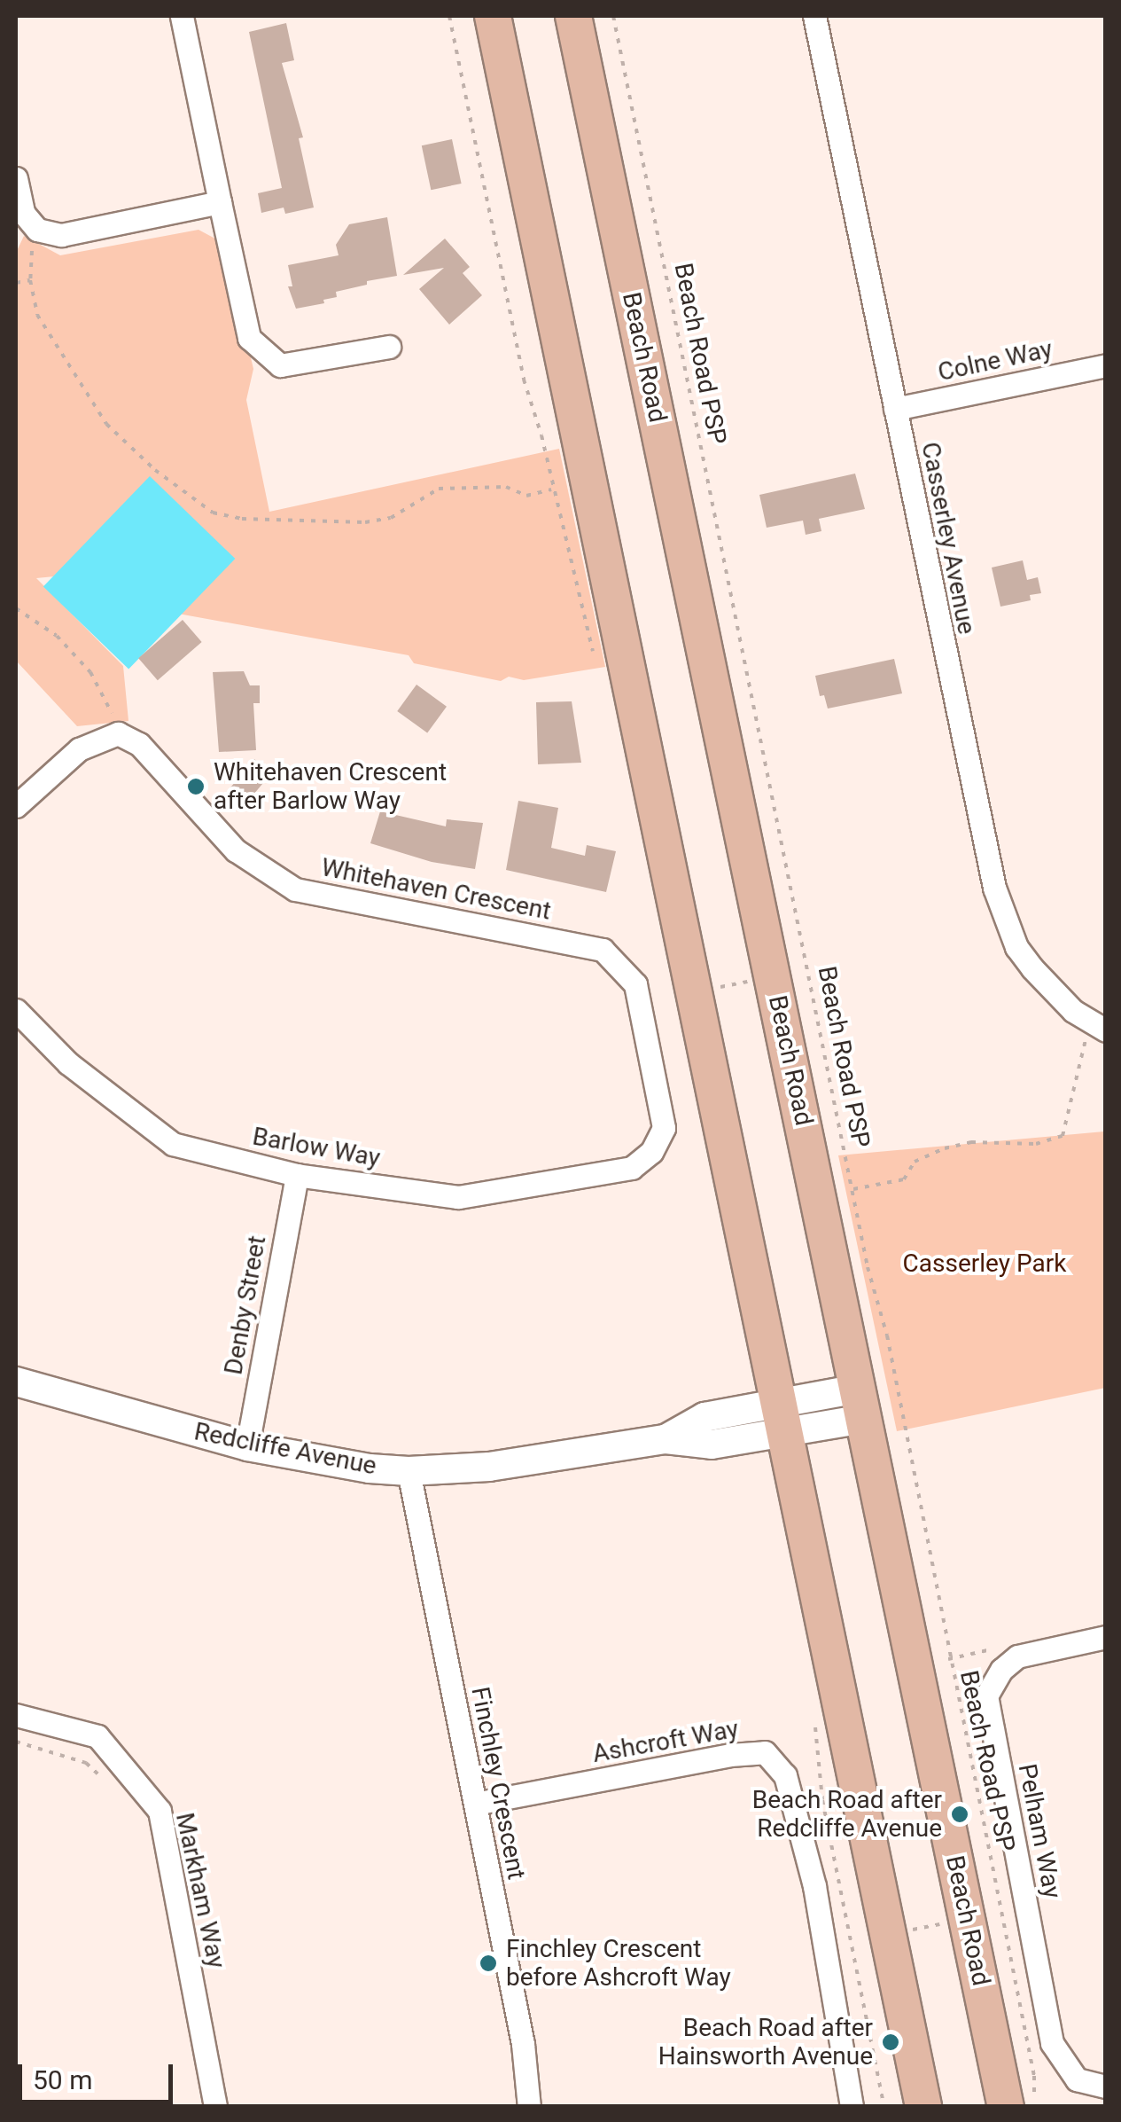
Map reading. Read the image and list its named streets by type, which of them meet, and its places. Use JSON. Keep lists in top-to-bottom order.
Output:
{
  "streets": {
    "main road": ["Beach Road"],
    "street": [
      "Colne Way",
      "Casserley Avenue",
      "Whitehaven Crescent",
      "Barlow Way",
      "Denby Street",
      "Redcliffe Avenue",
      "Ashcroft Way",
      "Finchley Crescent",
      "Pelham Way",
      "Markham Way"
    ],
    "path": ["Beach Road PSP"]
  },
  "crossings": [
    ["Beach Road", "Redcliffe Avenue"],
    ["Colne Way", "Casserley Avenue"],
    ["Whitehaven Crescent", "Barlow Way"],
    ["Barlow Way", "Denby Street"],
    ["Denby Street", "Redcliffe Avenue"],
    ["Redcliffe Avenue", "Finchley Crescent"],
    ["Ashcroft Way", "Finchley Crescent"]
  ],
  "parks": ["Casserley Park"],
  "places": [
    "Whitehaven Crescent after Barlow Way",
    "Beach Road after Redcliffe Avenue",
    "Finchley Crescent before Ashcroft Way",
    "Beach Road after Hainsworth Avenue"
  ],
  "scale_bar": "50 m"
}
